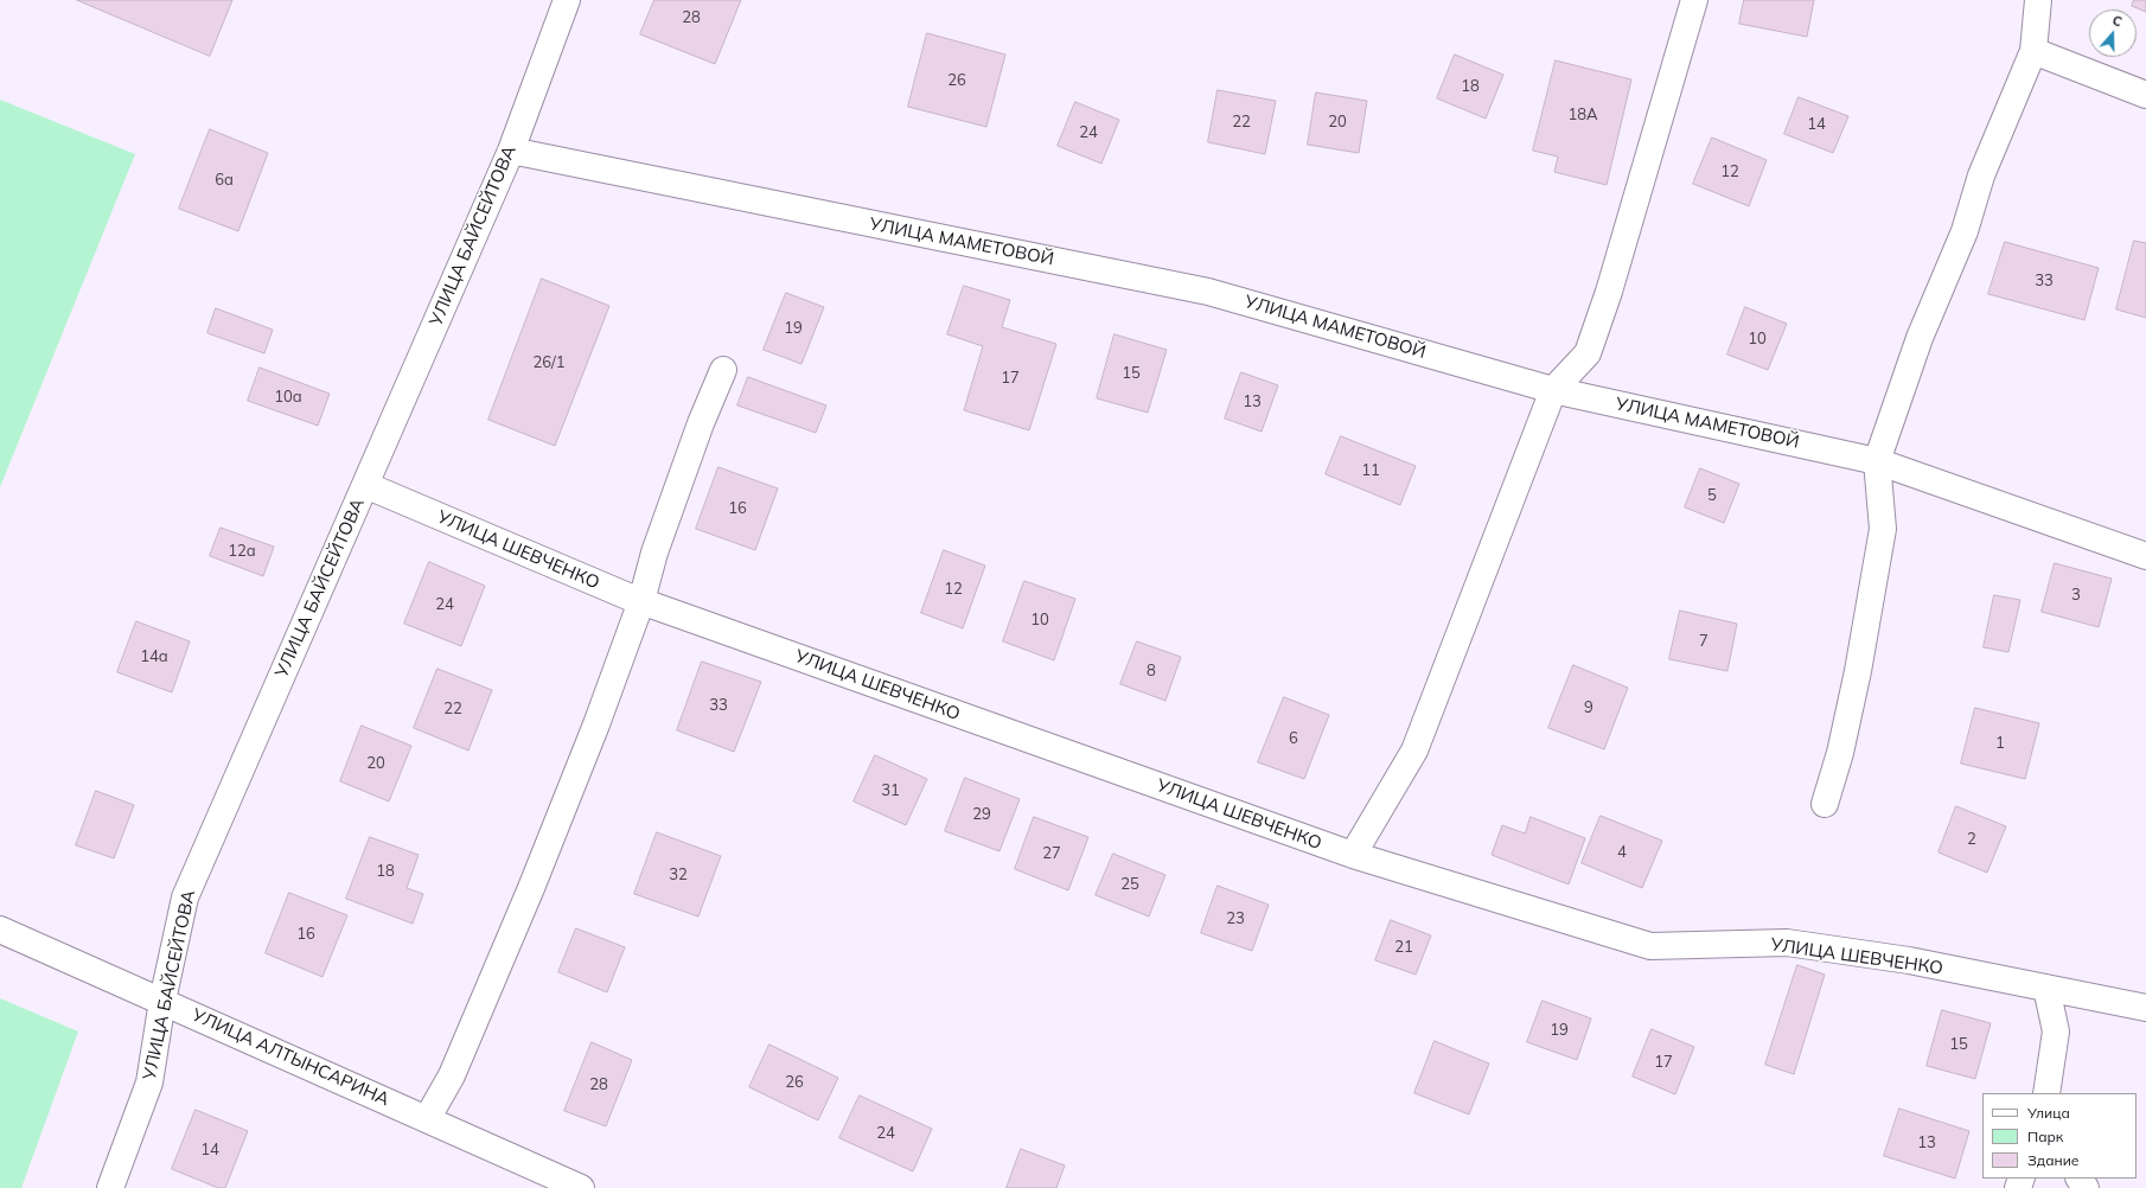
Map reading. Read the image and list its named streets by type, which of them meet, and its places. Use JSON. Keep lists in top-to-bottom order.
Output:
{
  "streets": {
    "street": [
      "УЛИЦА БАЙСЕЙТОВА",
      "УЛИЦА МАМЕТОВОЙ",
      "УЛИЦА ШЕВЧЕНКО",
      "УЛИЦА АЛТЫНСАРИНА"
    ]
  },
  "crossings": [
    ["УЛИЦА БАЙСЕЙТОВА", "УЛИЦА МАМЕТОВОЙ"],
    ["УЛИЦА БАЙСЕЙТОВА", "УЛИЦА ШЕВЧЕНКО"],
    ["УЛИЦА БАЙСЕЙТОВА", "УЛИЦА АЛТЫНСАРИНА"]
  ],
  "house_numbers": [
    "28",
    "26",
    "18",
    "18A",
    "22",
    "20",
    "14",
    "24",
    "12",
    "6а",
    "33",
    "19",
    "10",
    "26/1",
    "15",
    "17",
    "10а",
    "13",
    "11",
    "5",
    "16",
    "12а",
    "12",
    "3",
    "24",
    "10",
    "7",
    "14а",
    "8",
    "33",
    "9",
    "22",
    "6",
    "1",
    "20",
    "31",
    "29",
    "2",
    "4",
    "27",
    "18",
    "32",
    "25",
    "23",
    "16",
    "21",
    "19",
    "15",
    "17",
    "26",
    "28",
    "24",
    "13",
    "14"
  ],
  "legend": ["Улица", "Парк", "Здание"],
  "north": "top"
}
